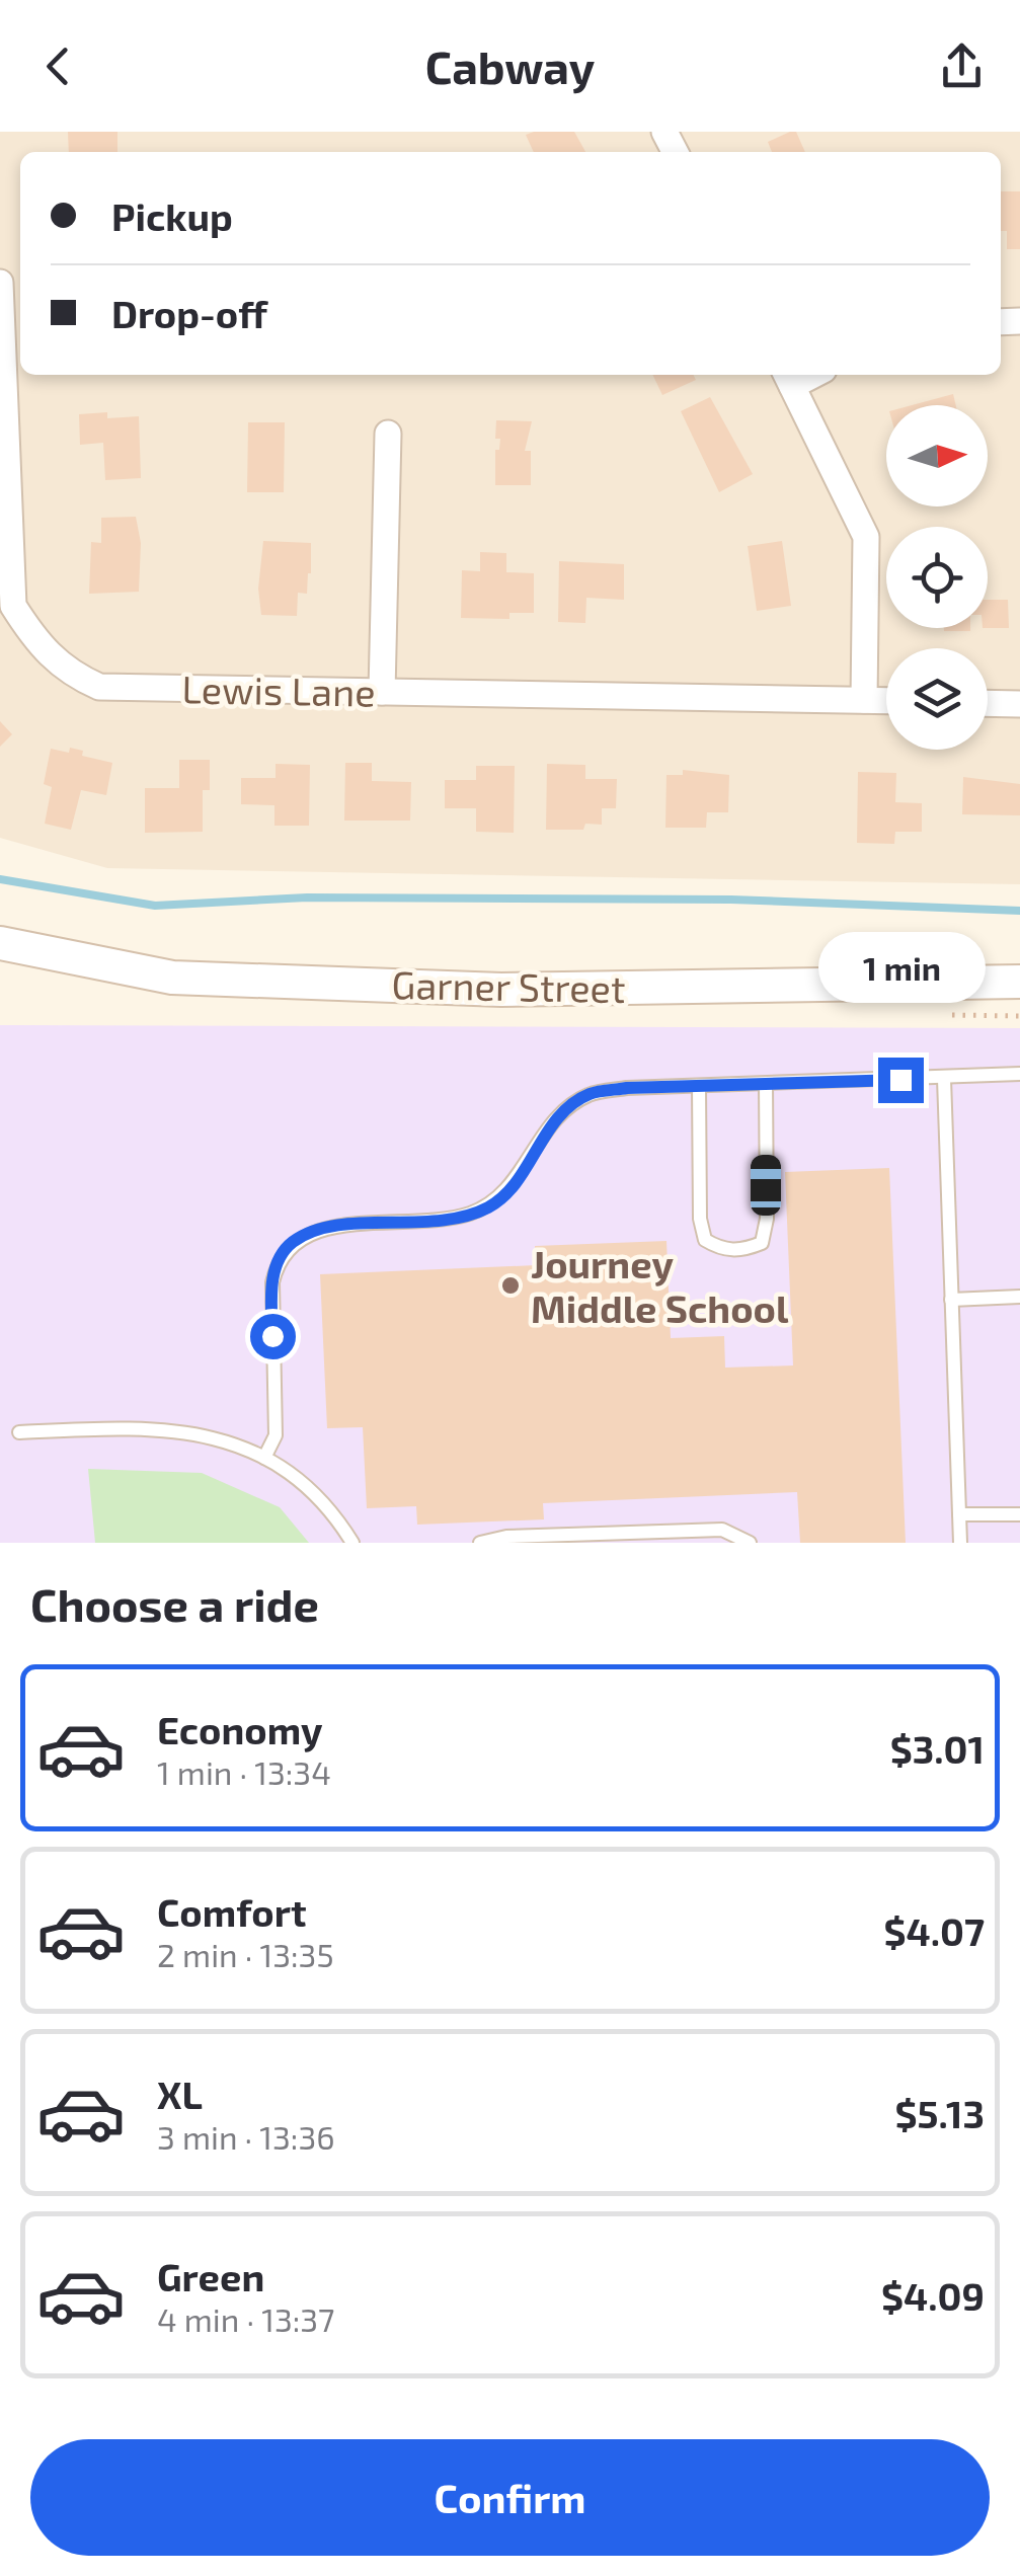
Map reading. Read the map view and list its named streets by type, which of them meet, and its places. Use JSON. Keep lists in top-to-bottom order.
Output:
{
  "streets": {
    "street": ["Lewis Lane", "Garner Street"]
  },
  "places": ["Journey Middle School"],
  "north": "right",
  "page": {
    "header": "Cabway",
    "banner": ["Pickup", "Drop-off"],
    "bubble": "1 min",
    "heading": "Choose a ride",
    "list": [
      {
        "name": "Economy",
        "note": "1 min · 13:34",
        "value": "$3.01"
      },
      {
        "name": "Comfort",
        "note": "2 min · 13:35",
        "value": "$4.07"
      },
      {
        "name": "XL",
        "note": "3 min · 13:36",
        "value": "$5.13"
      },
      {
        "name": "Green",
        "note": "4 min · 13:37",
        "value": "$4.09"
      }
    ],
    "buttons": "Confirm"
  }
}
